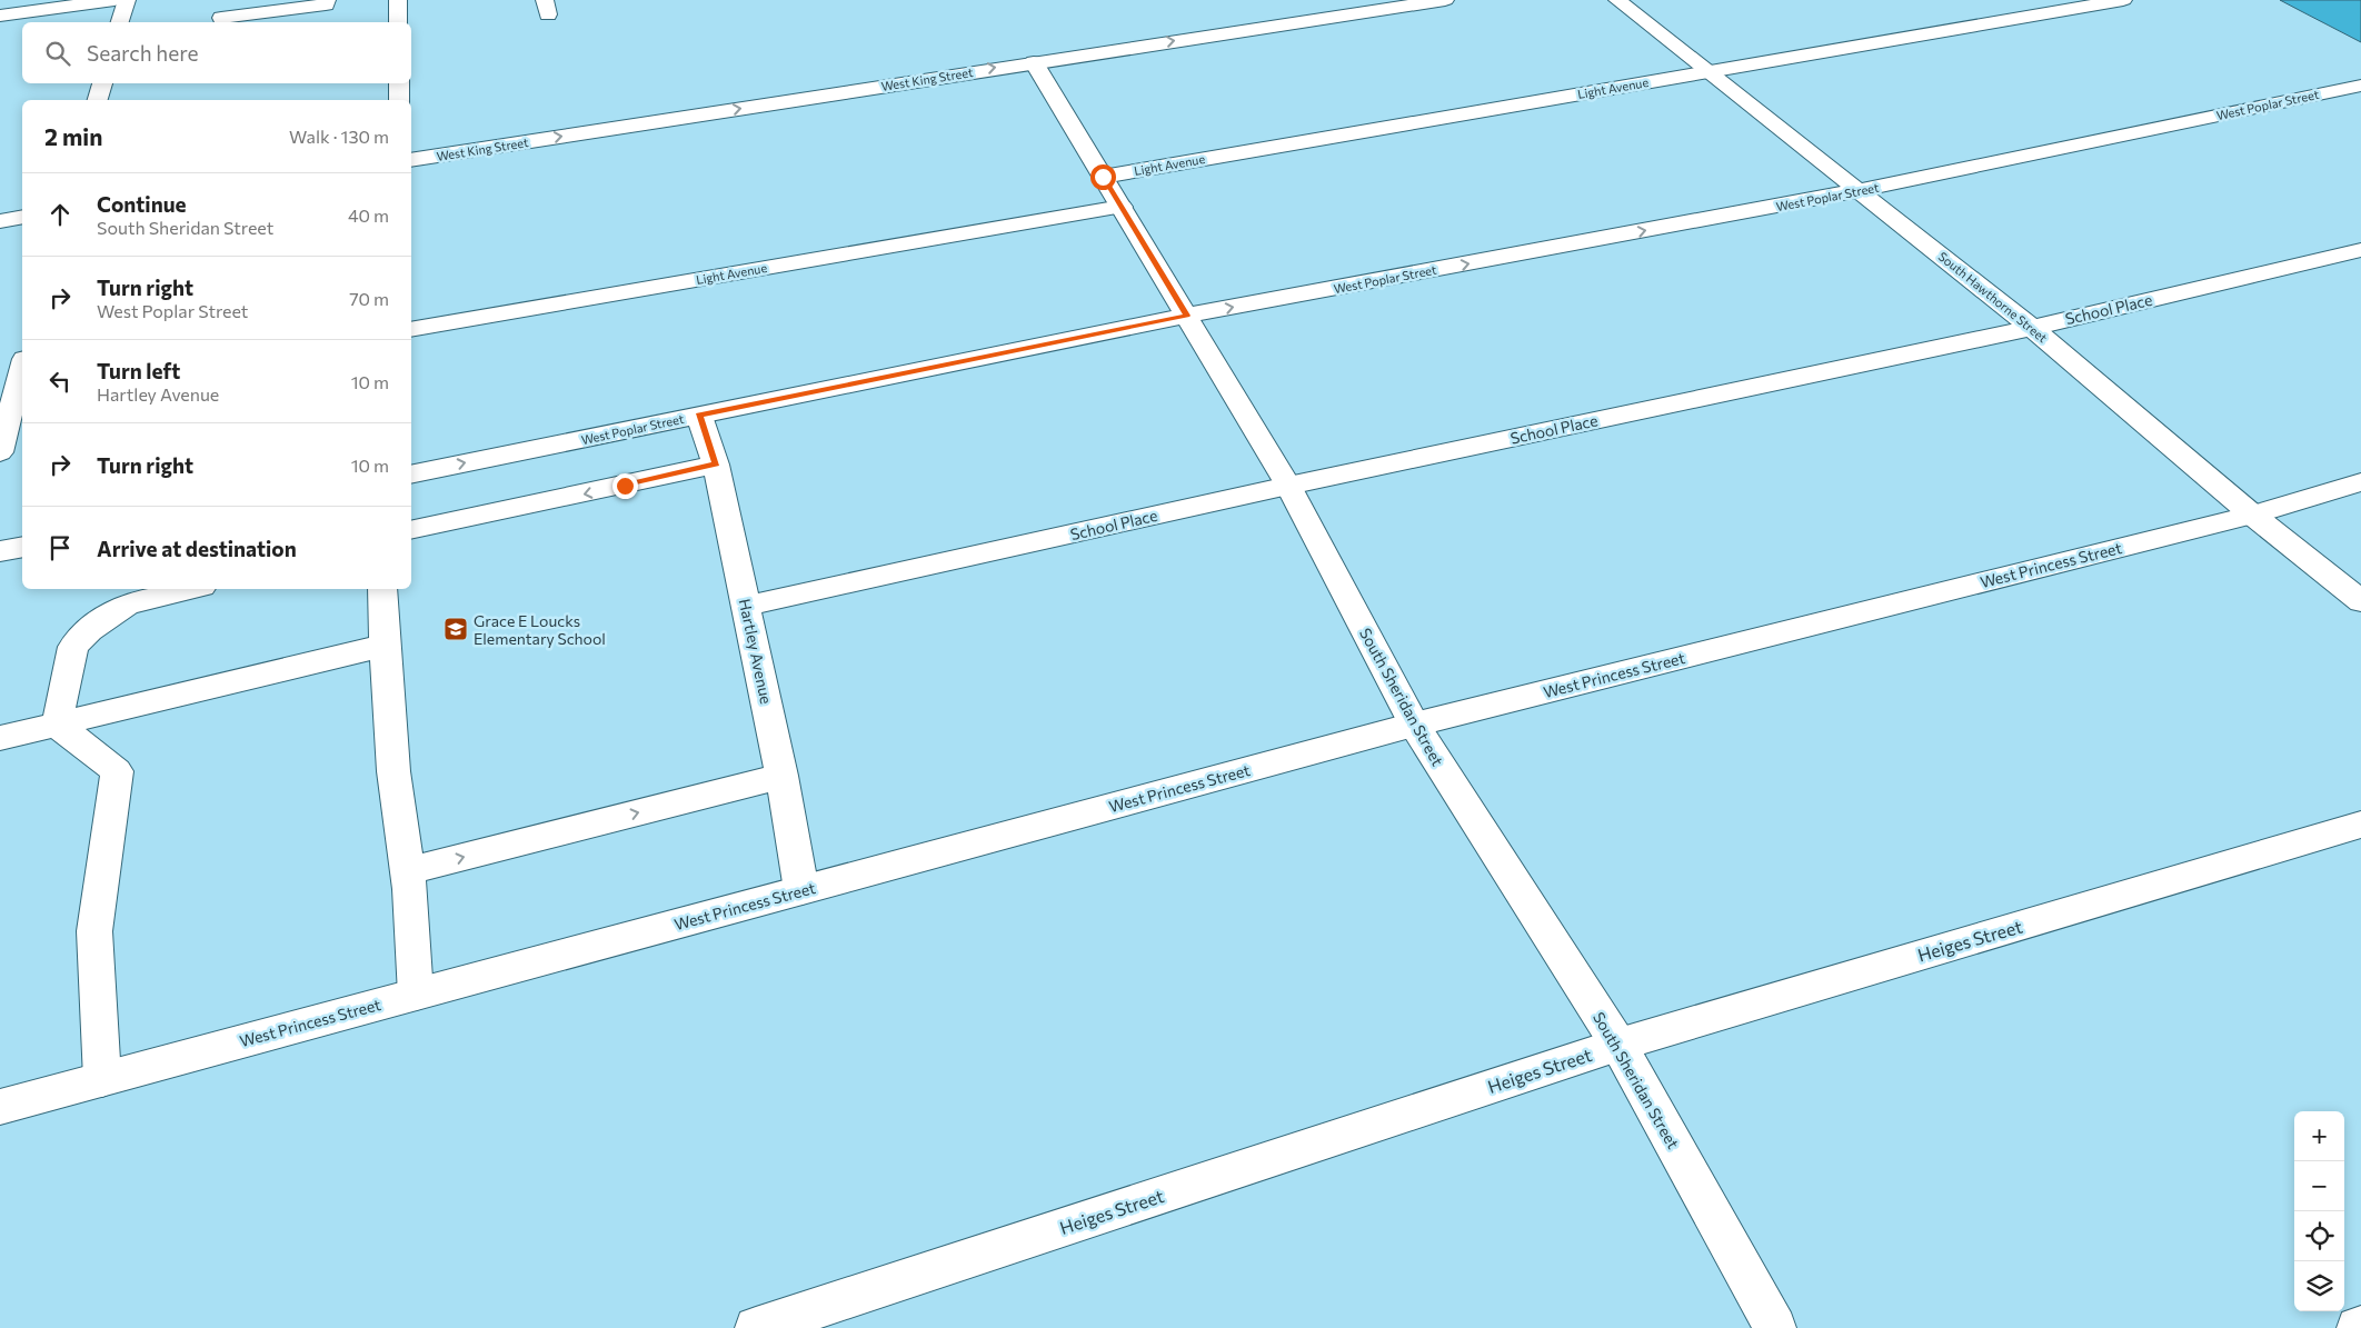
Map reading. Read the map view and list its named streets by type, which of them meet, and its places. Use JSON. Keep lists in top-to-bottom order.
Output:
{
  "streets": {
    "street": [
      "West King Street",
      "Light Avenue",
      "West Poplar Street",
      "South Hawthorne Street",
      "School Place",
      "West Princess Street",
      "Hartley Avenue",
      "South Sheridan Street",
      "Heiges Street"
    ]
  },
  "crossings": [
    ["West King Street", "South Sheridan Street"],
    ["Light Avenue", "South Hawthorne Street"],
    ["Light Avenue", "South Sheridan Street"],
    ["West Poplar Street", "South Hawthorne Street"],
    ["West Poplar Street", "Hartley Avenue"],
    ["West Poplar Street", "South Sheridan Street"],
    ["South Hawthorne Street", "School Place"],
    ["South Hawthorne Street", "West Princess Street"],
    ["School Place", "Hartley Avenue"],
    ["School Place", "South Sheridan Street"],
    ["West Princess Street", "Hartley Avenue"],
    ["West Princess Street", "South Sheridan Street"],
    ["South Sheridan Street", "Heiges Street"]
  ],
  "one_way": ["West King Street"],
  "places": {
    "school or university": ["Grace E Loucks Elementary School"]
  },
  "page": {
    "search": "Search here",
    "heading": ["2 min", "Walk · 130 m"],
    "list": [
      ["Continue", "South Sheridan Street", "40 m"],
      ["Turn right", "West Poplar Street", "70 m"],
      ["Turn left", "Hartley Avenue", "10 m"],
      ["Turn right", "10 m"],
      "Arrive at destination"
    ],
    "map_buttons": ["+", "−"]
  }
}
